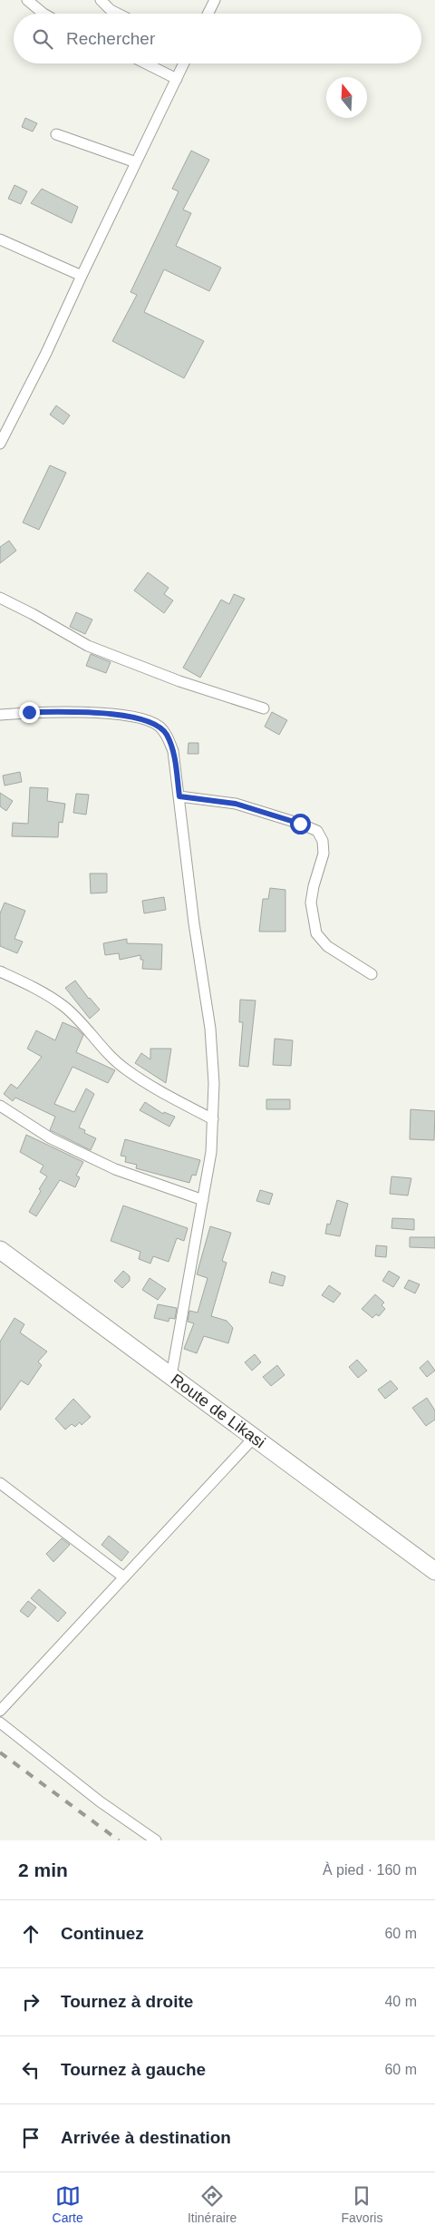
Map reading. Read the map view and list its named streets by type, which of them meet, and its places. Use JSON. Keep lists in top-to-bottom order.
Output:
{
  "streets": {
    "highway": ["Route de Likasi"]
  },
  "north": "top",
  "page": {
    "search": "Rechercher",
    "heading": ["2 min", "À pied · 160 m"],
    "list": [
      ["Continuez", "60 m"],
      ["Tournez à droite", "40 m"],
      ["Tournez à gauche", "60 m"],
      "Arrivée à destination"
    ],
    "nav": ["Carte", "Itinéraire", "Favoris"]
  }
}
